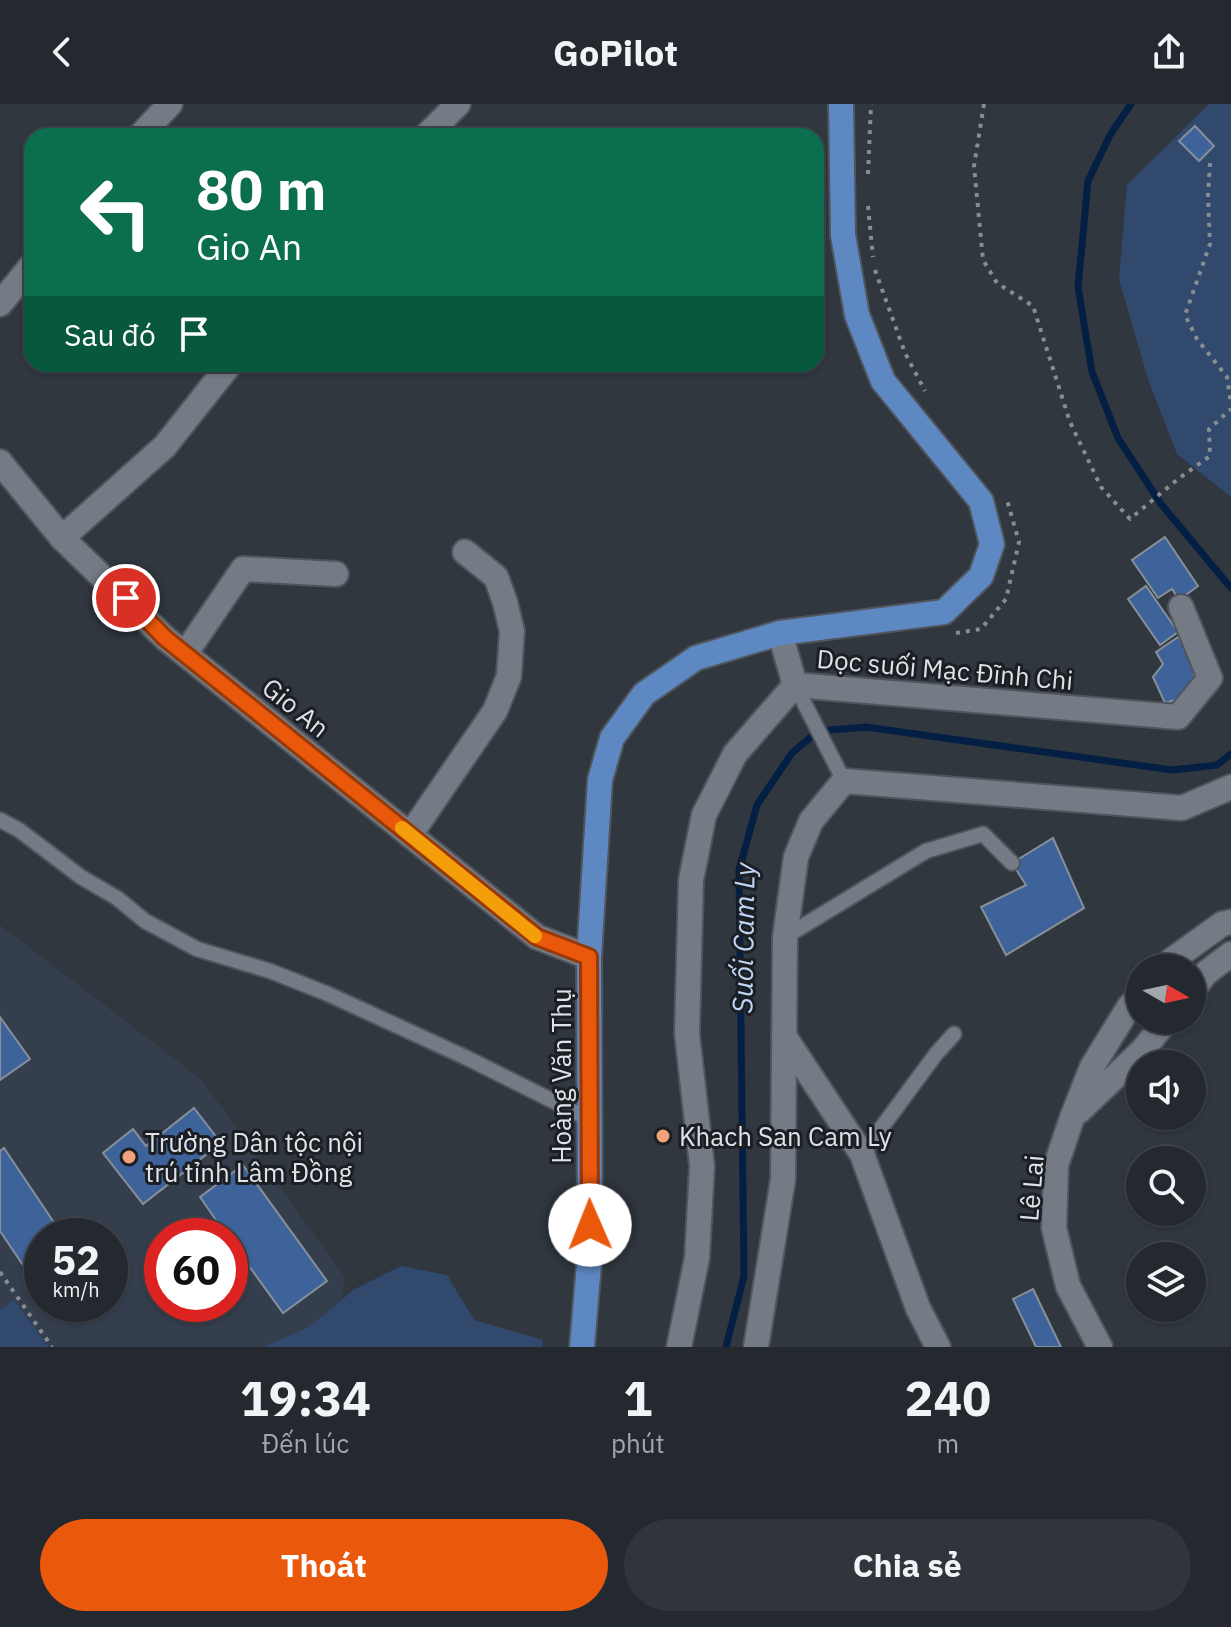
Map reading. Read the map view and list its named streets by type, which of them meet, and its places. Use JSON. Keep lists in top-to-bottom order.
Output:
{
  "streets": {
    "main road": ["Hoàng Văn Thụ"],
    "street": ["Dọc suối Mạc Đĩnh Chi", "Gio An", "Lê Lai"]
  },
  "crossings": [
    ["Gio An", "Hoàng Văn Thụ"]
  ],
  "water": ["Suối Cam Ly"],
  "places": ["Khach San Cam Ly", "Trường Dân tộc nội trú tỉnh Lâm Đồng"],
  "north": "right",
  "page": {
    "header": "GoPilot",
    "turn": ["80 m", "Gio An"],
    "then": "Sau đó",
    "speed": "52 km/h",
    "limit": "60",
    "eta": [
      "19:34",
      "Đến lúc",
      "1",
      "phút",
      "240",
      "m"
    ],
    "buttons": ["Thoát", "Chia sẻ"]
  }
}
